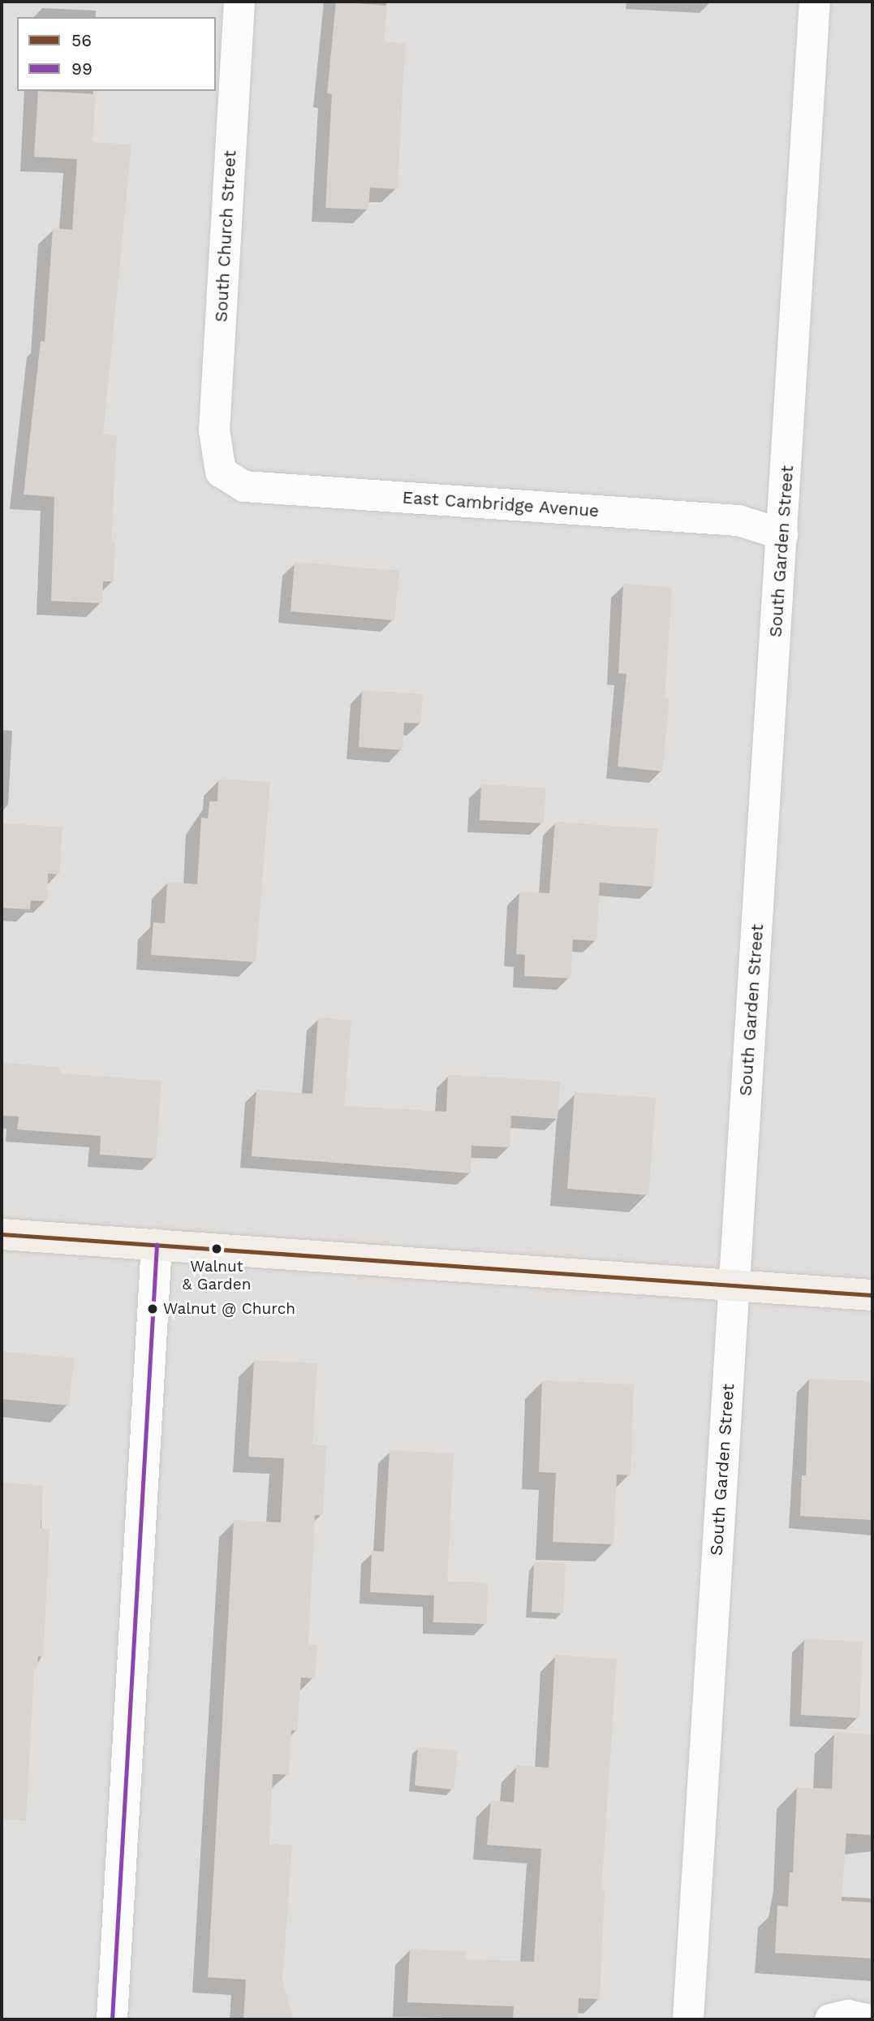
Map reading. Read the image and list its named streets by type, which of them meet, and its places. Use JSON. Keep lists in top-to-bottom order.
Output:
{
  "streets": {
    "street": ["South Church Street", "East Cambridge Avenue", "South Garden Street"]
  },
  "crossings": [
    ["South Church Street", "East Cambridge Avenue"],
    ["East Cambridge Avenue", "South Garden Street"]
  ],
  "places": ["Walnut & Garden", "Walnut @ Church"],
  "lines": ["transit line 56", "transit line 99"],
  "legend": ["56", "99"]
}
